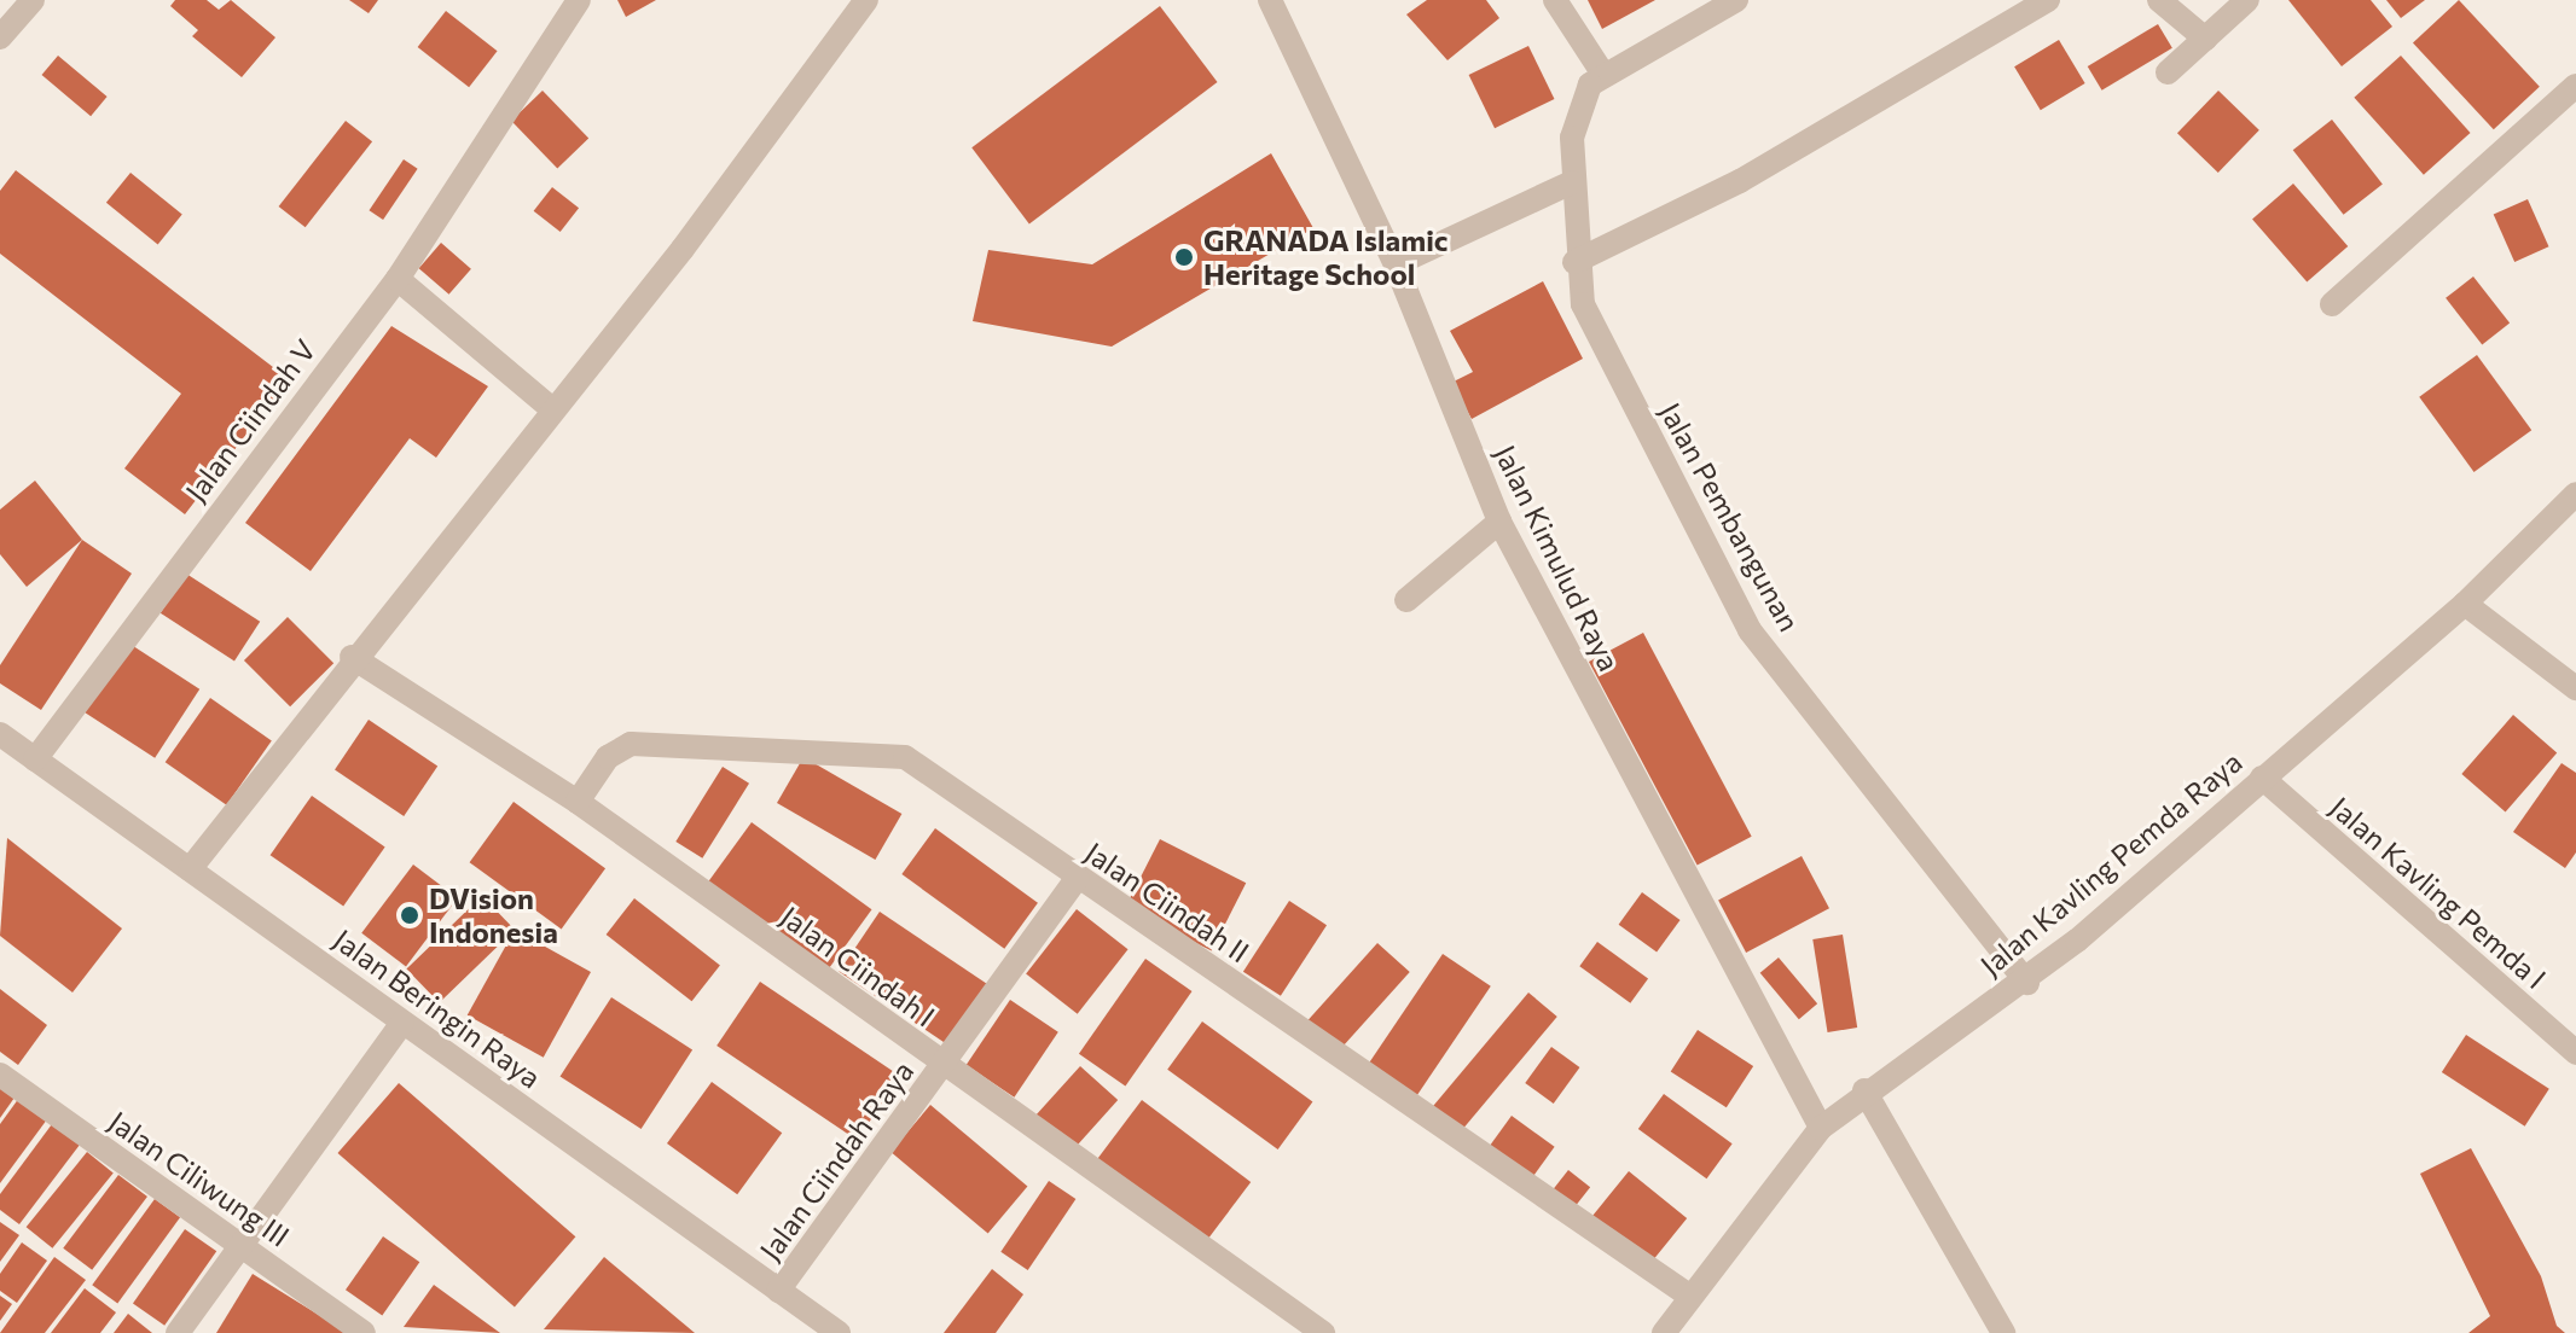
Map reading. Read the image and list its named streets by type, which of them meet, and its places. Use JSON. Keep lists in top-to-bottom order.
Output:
{
  "streets": {
    "street": [
      "Jalan Ciindah V",
      "Jalan Pembangunan",
      "Jalan Kimulud Raya",
      "Jalan Kavling Pemda Raya",
      "Jalan Kavling Pemda I",
      "Jalan Ciindah II",
      "Jalan Ciindah I",
      "Jalan Beringin Raya",
      "Jalan Ciindah Raya",
      "Jalan Ciliwung III"
    ]
  },
  "crossings": [
    ["Jalan Ciindah V", "Jalan Beringin Raya"],
    ["Jalan Pembangunan", "Jalan Kavling Pemda Raya"],
    ["Jalan Kimulud Raya", "Jalan Kavling Pemda Raya"],
    ["Jalan Kavling Pemda Raya", "Jalan Kavling Pemda I"],
    ["Jalan Kavling Pemda Raya", "Jalan Ciindah II"],
    ["Jalan Ciindah II", "Jalan Ciindah I"],
    ["Jalan Ciindah II", "Jalan Ciindah Raya"],
    ["Jalan Ciindah I", "Jalan Ciindah Raya"],
    ["Jalan Beringin Raya", "Jalan Ciindah Raya"]
  ],
  "places": ["GRANADA Islamic Heritage School", "DVision Indonesia"]
}
